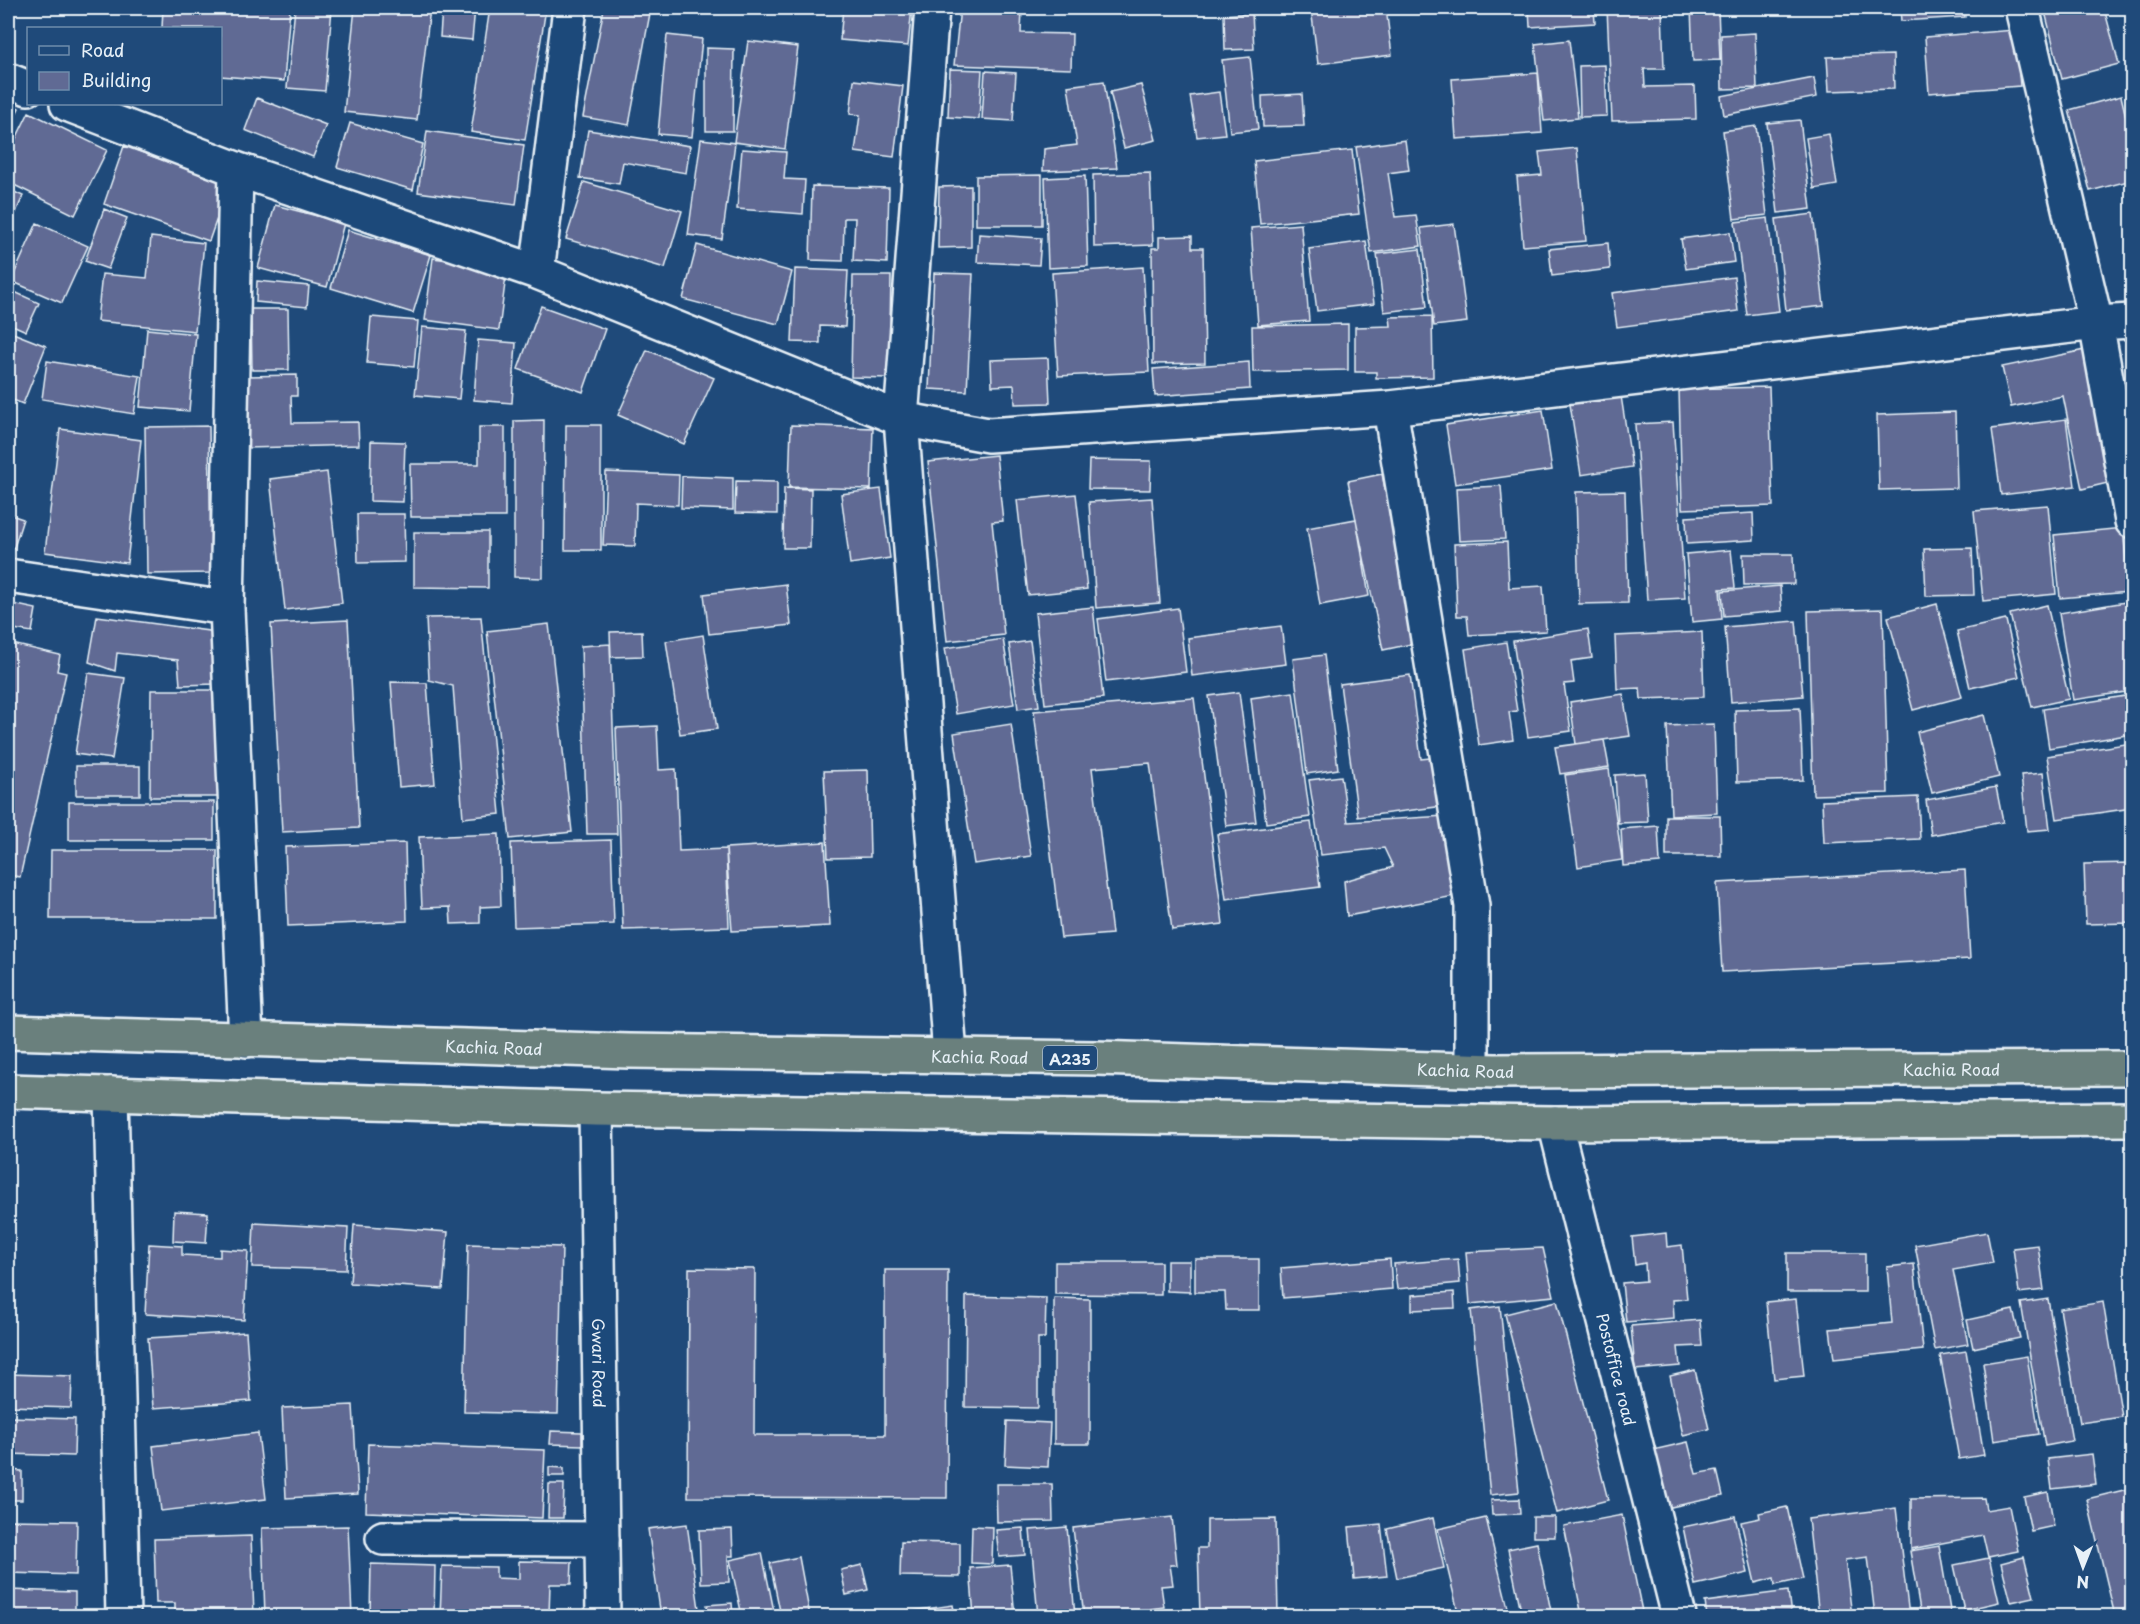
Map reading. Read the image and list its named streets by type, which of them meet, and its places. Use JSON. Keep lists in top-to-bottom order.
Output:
{
  "streets": {
    "highway": ["Kachia Road", "A235"],
    "street": ["Gwari Road", "Postoffice road"]
  },
  "legend": ["Road", "Building"],
  "north": "bottom"
}
